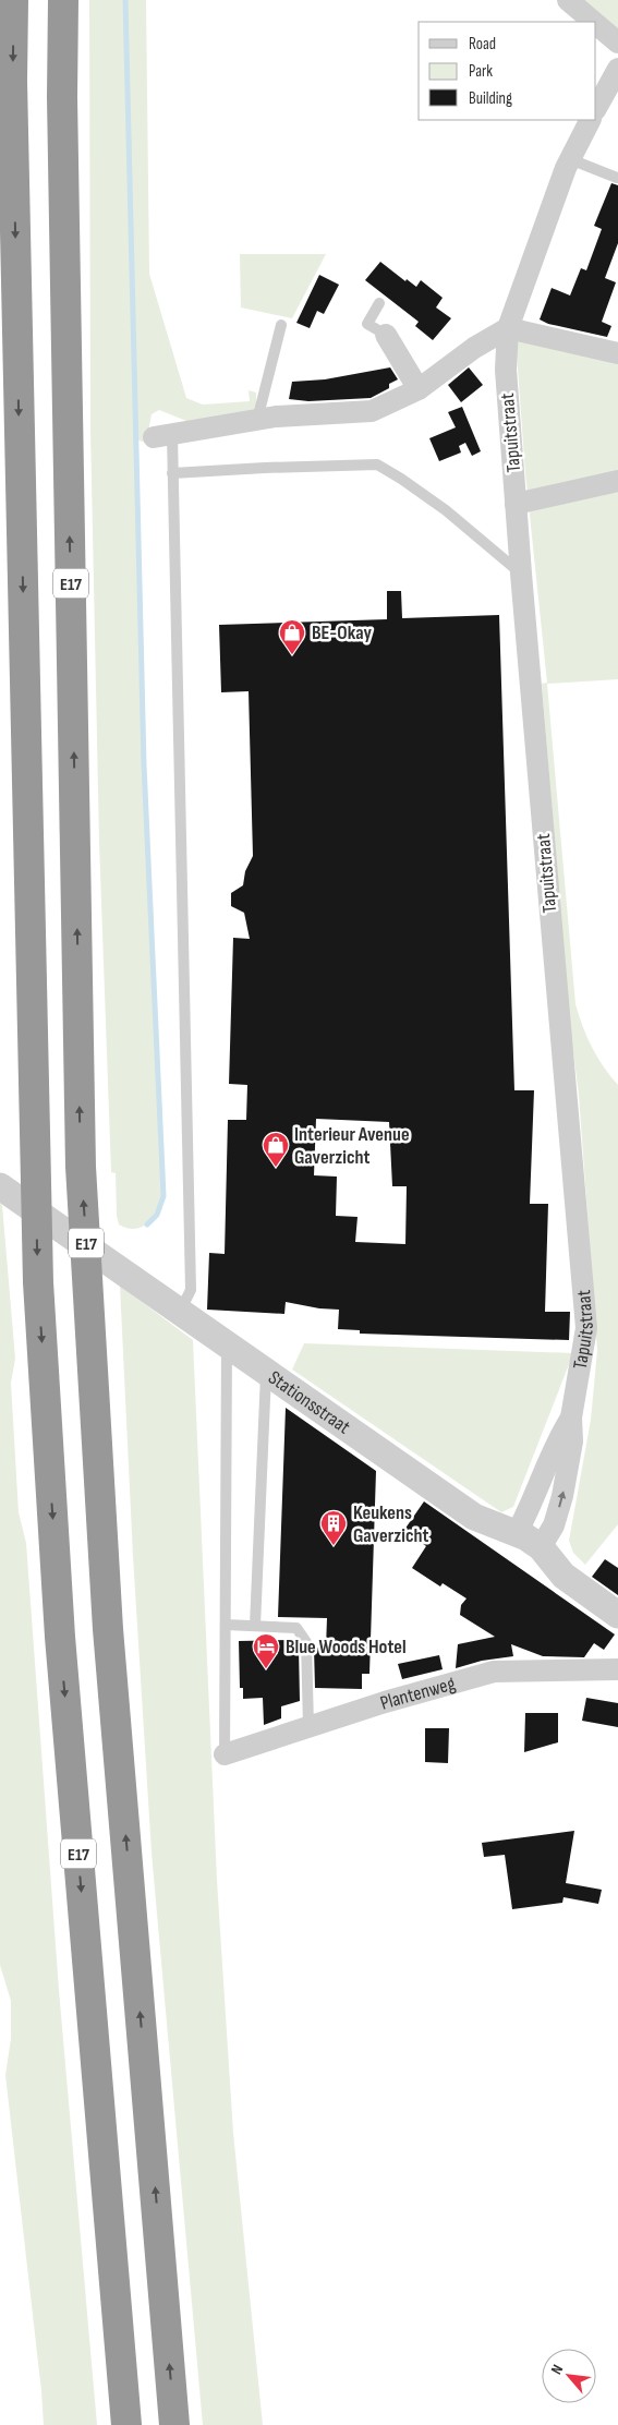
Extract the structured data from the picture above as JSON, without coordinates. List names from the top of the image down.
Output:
{
  "streets": {
    "highway": ["E17"],
    "street": ["Tapuitstraat", "Stationsstraat", "Plantenweg"]
  },
  "crossings": [
    ["Tapuitstraat", "Stationsstraat"]
  ],
  "places": {
    "shop": ["BE-Okay", "Interieur Avenue Gaverzicht"],
    "building": ["Keukens Gaverzicht"],
    "hotel": ["Blue Woods Hotel"]
  },
  "legend": ["Road", "Park", "Building"],
  "north": "top left"
}
